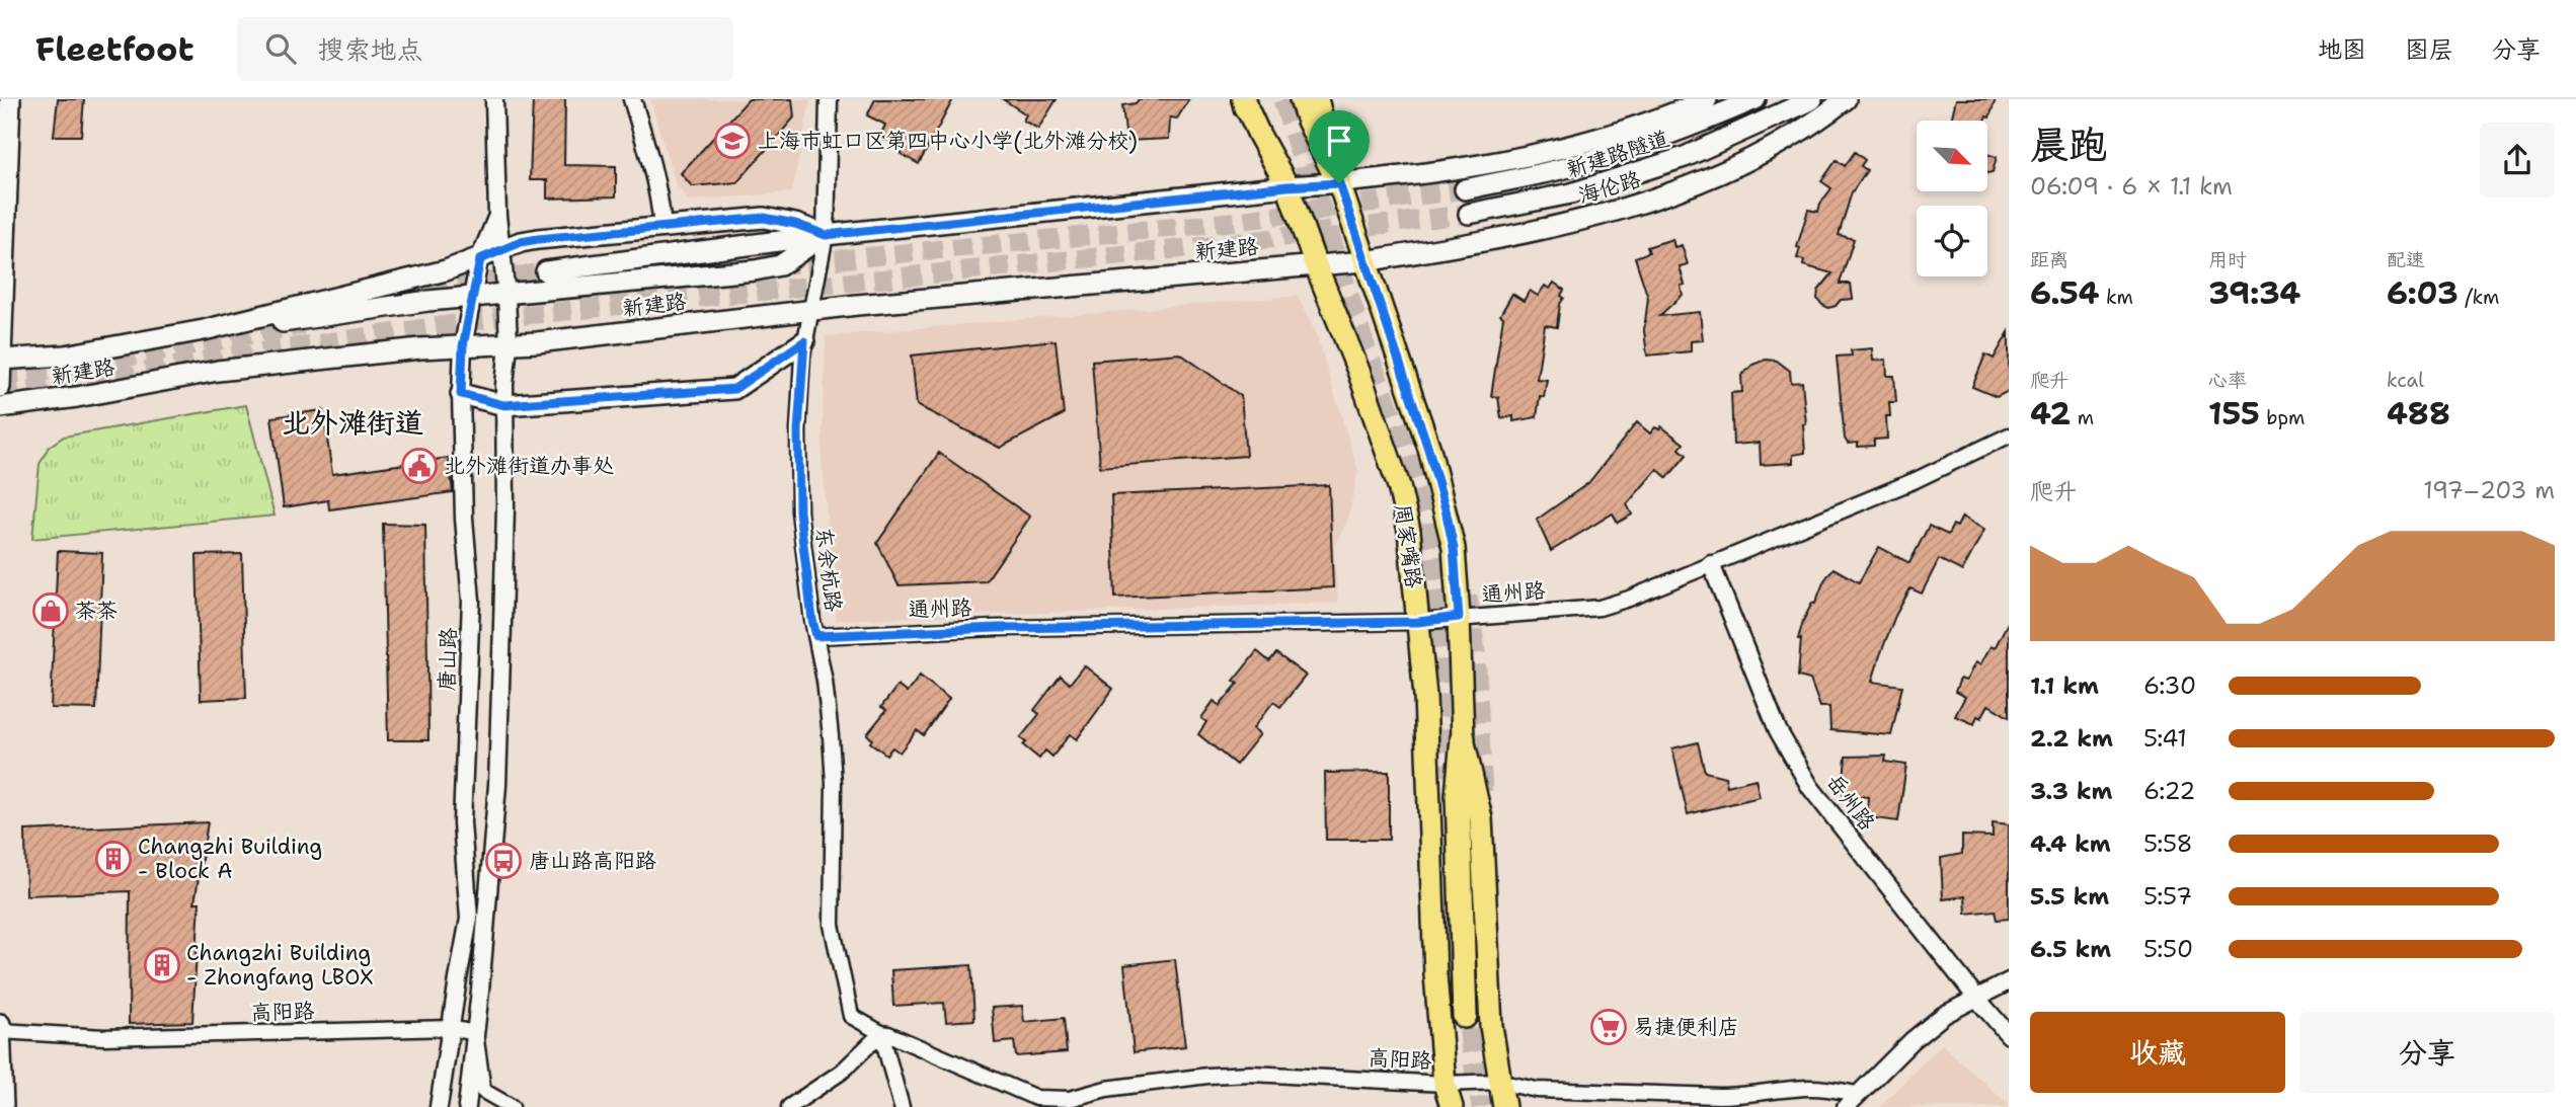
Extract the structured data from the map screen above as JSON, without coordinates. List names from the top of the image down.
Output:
{
  "streets": {
    "main road": [
      "新建路隧道",
      "海伦路",
      "新建路",
      "周家嘴路"
    ],
    "street": [
      "东余杭路",
      "通州路",
      "唐山路",
      "岳州路",
      "高阳路"
    ]
  },
  "crossings": [
    ["海伦路", "新建路"],
    ["海伦路", "周家嘴路"],
    ["新建路", "周家嘴路"],
    ["新建路", "东余杭路"],
    ["新建路", "唐山路"],
    ["周家嘴路", "通州路"],
    ["周家嘴路", "高阳路"],
    ["东余杭路", "通州路"],
    ["东余杭路", "高阳路"],
    ["通州路", "岳州路"],
    ["唐山路", "高阳路"]
  ],
  "districts": ["北外滩街道"],
  "places": {
    "school or university": ["上海市虹口区第四中心小学(北外滩分校)"],
    "public building": ["北外滩街道办事处"],
    "shop": ["茶茶"],
    "building": ["Changzhi Building - Block A", "Changzhi Building - Zhongfang LBOX"],
    "bus stop": ["唐山路高阳路"],
    "supermarket": ["易捷便利店"]
  },
  "north": "bottom right",
  "page": {
    "header": "Fleetfoot",
    "search": "搜索地点",
    "nav": ["地图", "图层", "分享"],
    "heading": ["晨跑", "06:09 · 6 × 1.1 km"],
    "stats": [
      ["距离", "6.54 km"],
      ["用时", "39:34"],
      ["配速", "6:03 /km"],
      ["爬升", "42 m"],
      ["心率", "155 bpm"],
      ["kcal", "488"]
    ],
    "chart": ["爬升", "197–203 m"],
    "list": [
      {
        "name": "1.1 km",
        "note": "6:30"
      },
      {
        "name": "2.2 km",
        "note": "5:41"
      },
      {
        "name": "3.3 km",
        "note": "6:22"
      },
      {
        "name": "4.4 km",
        "note": "5:58"
      },
      {
        "name": "5.5 km",
        "note": "5:57"
      },
      {
        "name": "6.5 km",
        "note": "5:50"
      }
    ],
    "buttons": ["收藏", "分享"]
  }
}
